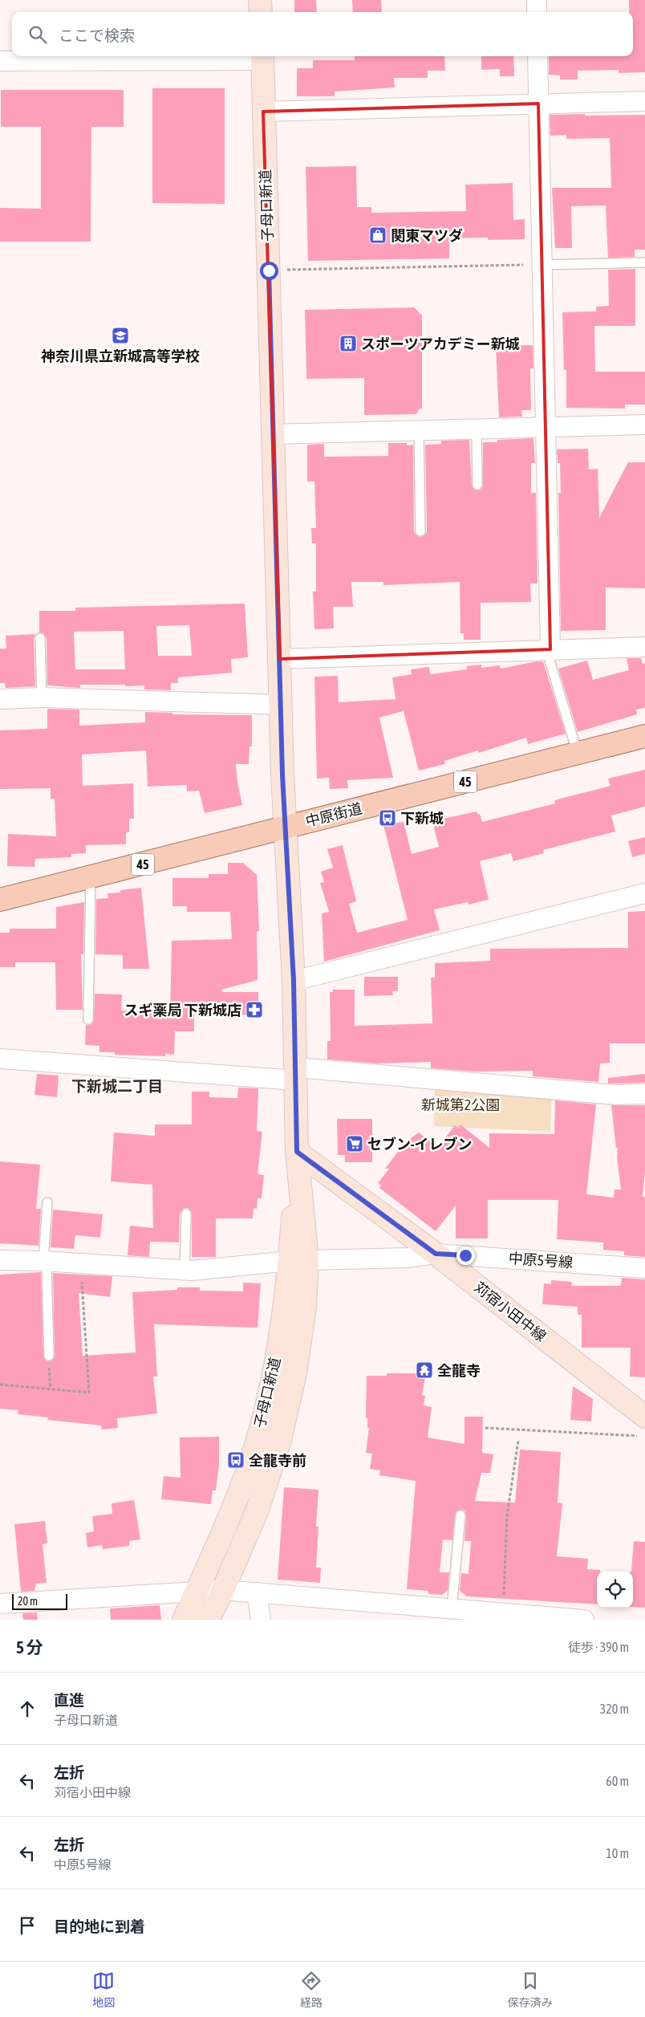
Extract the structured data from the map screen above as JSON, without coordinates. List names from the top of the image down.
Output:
{
  "streets": {
    "main road": ["45", "中原街道"],
    "street": ["子母口新道", "中原5号線", "苅宿小田中線"]
  },
  "crossings": [
    ["子母口新道", "中原街道"],
    ["子母口新道", "中原5号線"],
    ["子母口新道", "苅宿小田中線"],
    ["中原5号線", "苅宿小田中線"]
  ],
  "districts": ["下新城二丁目"],
  "parks": ["新城第2公園"],
  "places": {
    "shop": ["関東マツダ"],
    "school or university": ["神奈川県立新城高等学校"],
    "building": ["スポーツアカデミー新城"],
    "bus stop": ["下新城", "全龍寺前"],
    "pharmacy": ["スギ薬局 下新城店"],
    "supermarket": ["セブン-イレブン"],
    "temple": ["全龍寺"]
  },
  "scale_bar": "20 m",
  "page": {
    "search": "ここで検索",
    "scale": "20 m",
    "heading": ["5 分", "徒歩 · 390 m"],
    "list": [
      ["直進", "子母口新道", "320 m"],
      ["左折", "苅宿小田中線", "60 m"],
      ["左折", "中原5号線", "10 m"],
      "目的地に到着"
    ],
    "nav": ["地図", "経路", "保存済み"]
  }
}
